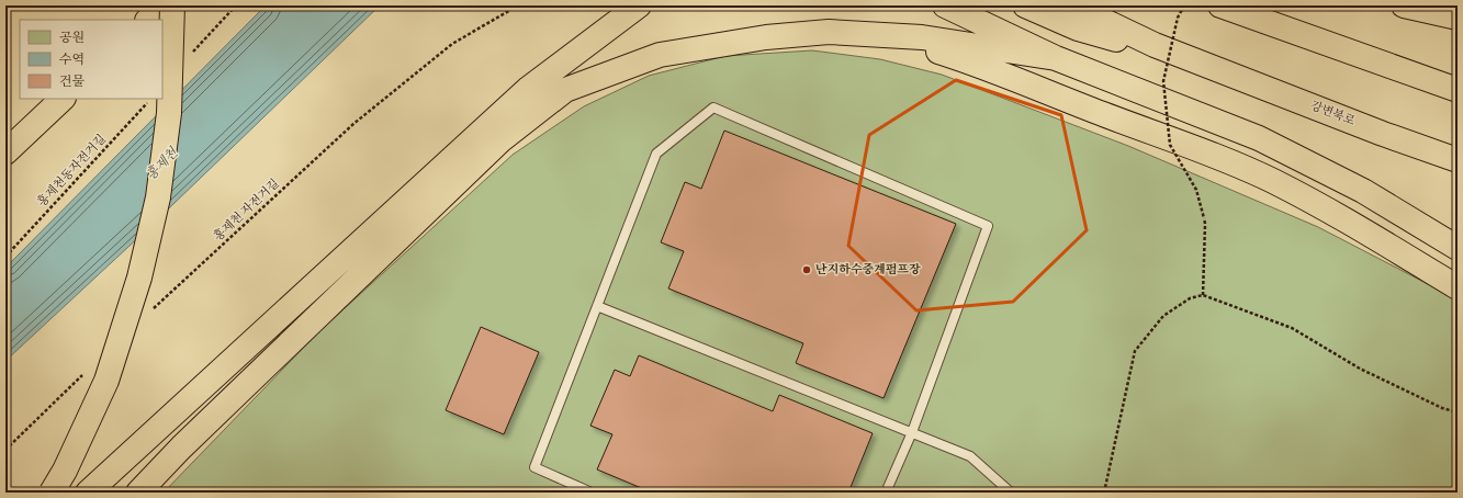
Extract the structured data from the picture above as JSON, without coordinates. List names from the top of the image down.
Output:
{
  "streets": {
    "highway": ["강변북로"],
    "path": ["홍제천동자전거길", "홍제천 자전거길"]
  },
  "water": ["홍제천"],
  "places": ["난지하수중계펌프장"],
  "legend": ["공원", "수역", "건물"]
}
